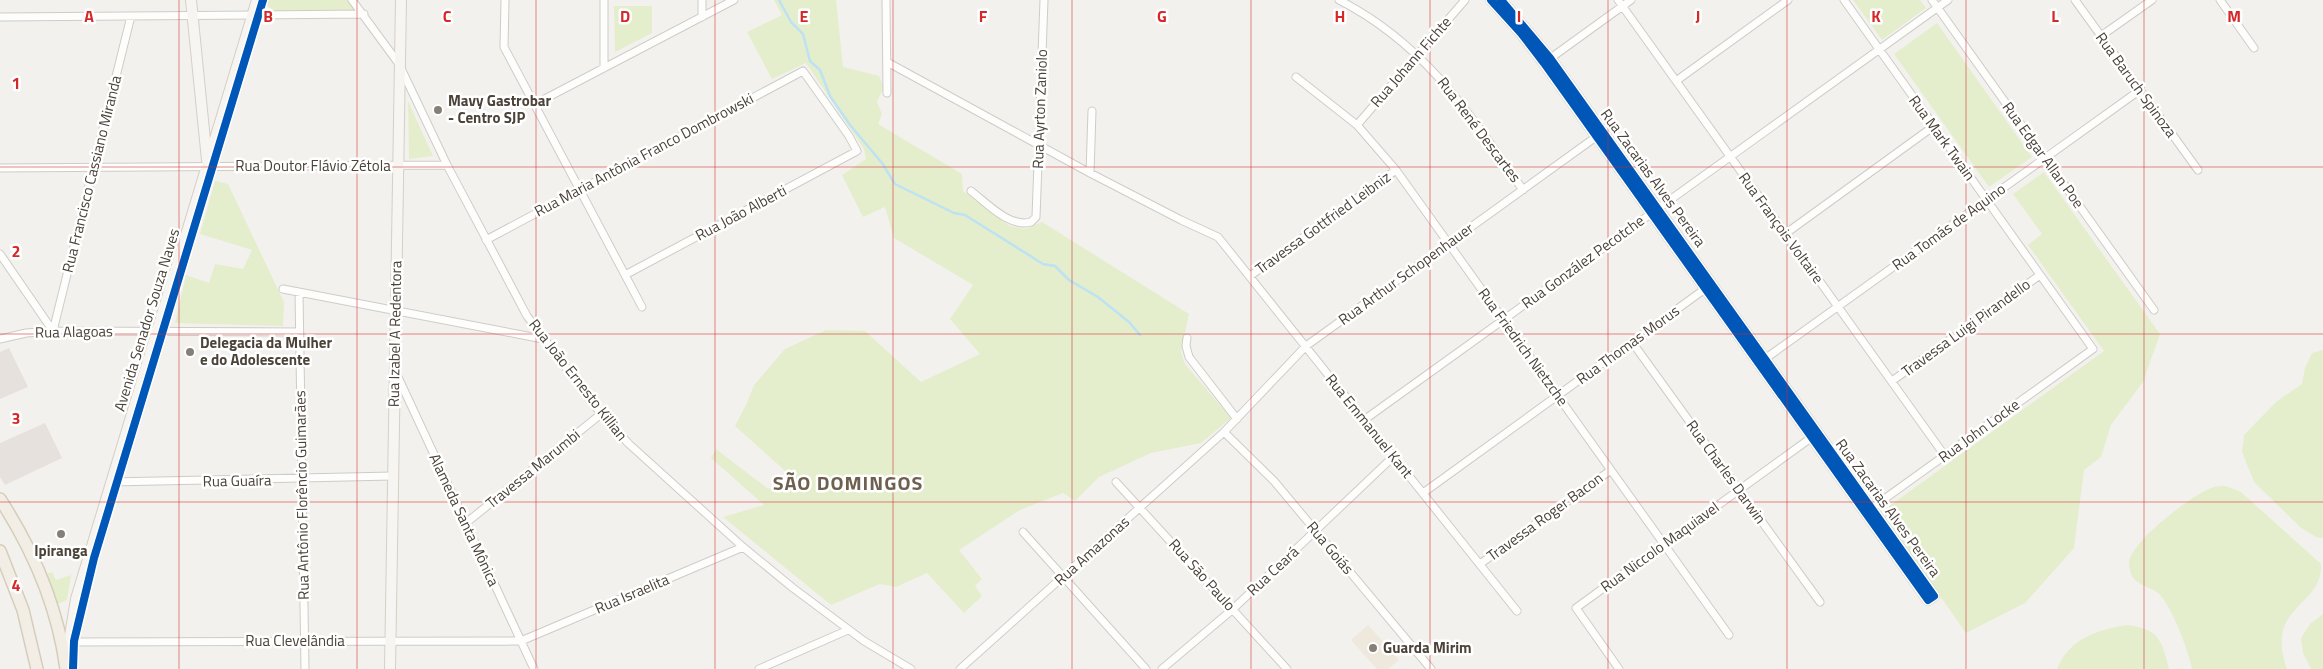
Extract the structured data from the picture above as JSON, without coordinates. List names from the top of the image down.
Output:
{
  "streets": {
    "main road": ["Rua Zacarias Alves Pereira", "Avenida Senador Souza Naves", "Rua Izabel A Redentora"],
    "street": [
      "Rua Johann Fichte",
      "Rua Baruch Spinoza",
      "Rua Ayrton Zaniolo",
      "Rua René Descartes",
      "Rua Mark Twain",
      "Rua Maria Antônia Franco Dombrowski",
      "Rua Edgar Allan Poe",
      "Rua Doutor Flávio Zétola",
      "Rua Francisco Cassiano Miranda",
      "Rua João Alberti",
      "Travessa Gottfried Leibniz",
      "Rua Tomás de Aquino",
      "Rua François Voltaire",
      "Rua González Pecotche",
      "Rua Arthur Schopenhauer",
      "Travessa Luigi Pirandello",
      "Rua Alagoas",
      "Rua Thomas Morus",
      "Rua Friedrich Nietzche",
      "Rua João Ernesto Killian",
      "Rua Emmanuel Kant",
      "Rua John Locke",
      "Travessa Marumbi",
      "Rua Charles Darwin",
      "Rua Guaíra",
      "Rua Antônio Florêncio Guimarães",
      "Travessa Roger Bacon",
      "Alameda Santa Mônica",
      "Rua Niccolo Maquiavel",
      "Rua Goiás",
      "Rua Amazonas",
      "Rua Ceará",
      "Rua São Paulo",
      "Rua Israelita",
      "Rua Clevelândia"
    ]
  },
  "crossings": [
    ["Rua Johann Fichte", "Rua René Descartes"],
    ["Rua Johann Fichte", "Rua Friedrich Nietzche"],
    ["Rua Baruch Spinoza", "Rua Tomás de Aquino"],
    ["Rua René Descartes", "Rua Arthur Schopenhauer"],
    ["Rua Mark Twain", "Rua Tomás de Aquino"],
    ["Rua Mark Twain", "Rua González Pecotche"],
    ["Rua Mark Twain", "Travessa Luigi Pirandello"],
    ["Rua Mark Twain", "Rua John Locke"],
    ["Rua Maria Antônia Franco Dombrowski", "Rua João Alberti"],
    ["Rua Maria Antônia Franco Dombrowski", "Rua João Ernesto Killian"],
    ["Rua Edgar Allan Poe", "Rua Tomás de Aquino"],
    ["Rua Edgar Allan Poe", "Rua González Pecotche"],
    ["Rua Doutor Flávio Zétola", "Rua Francisco Cassiano Miranda"],
    ["Rua Doutor Flávio Zétola", "Avenida Senador Souza Naves"],
    ["Rua Doutor Flávio Zétola", "Rua Izabel A Redentora"],
    ["Rua Doutor Flávio Zétola", "Rua João Ernesto Killian"],
    ["Rua Francisco Cassiano Miranda", "Rua Alagoas"],
    ["Rua Zacarias Alves Pereira", "Rua Tomás de Aquino"],
    ["Rua Zacarias Alves Pereira", "Rua González Pecotche"],
    ["Rua Zacarias Alves Pereira", "Rua Arthur Schopenhauer"],
    ["Rua Zacarias Alves Pereira", "Rua Thomas Morus"],
    ["Rua Zacarias Alves Pereira", "Rua John Locke"],
    ["Rua Zacarias Alves Pereira", "Rua Niccolo Maquiavel"],
    ["Travessa Gottfried Leibniz", "Rua Friedrich Nietzche"],
    ["Travessa Gottfried Leibniz", "Rua Emmanuel Kant"],
    ["Rua Tomás de Aquino", "Rua François Voltaire"],
    ["Rua François Voltaire", "Rua González Pecotche"],
    ["Rua François Voltaire", "Travessa Luigi Pirandello"],
    ["Rua François Voltaire", "Rua John Locke"],
    ["Rua González Pecotche", "Rua Friedrich Nietzche"],
    ["Rua González Pecotche", "Rua Emmanuel Kant"],
    ["Rua Arthur Schopenhauer", "Rua Friedrich Nietzche"],
    ["Rua Arthur Schopenhauer", "Rua Emmanuel Kant"],
    ["Rua Arthur Schopenhauer", "Rua Goiás"],
    ["Rua Arthur Schopenhauer", "Rua Amazonas"],
    ["Avenida Senador Souza Naves", "Rua Alagoas"],
    ["Avenida Senador Souza Naves", "Rua Guaíra"],
    ["Avenida Senador Souza Naves", "Rua Clevelândia"],
    ["Rua Alagoas", "Rua Antônio Florêncio Guimarães"],
    ["Rua Izabel A Redentora", "Rua João Ernesto Killian"],
    ["Rua Izabel A Redentora", "Rua Guaíra"],
    ["Rua Izabel A Redentora", "Alameda Santa Mônica"],
    ["Rua Izabel A Redentora", "Rua Clevelândia"],
    ["Rua Thomas Morus", "Rua Friedrich Nietzche"],
    ["Rua Thomas Morus", "Rua Emmanuel Kant"],
    ["Rua Thomas Morus", "Rua Charles Darwin"],
    ["Rua Friedrich Nietzche", "Travessa Roger Bacon"],
    ["Rua Friedrich Nietzche", "Rua Niccolo Maquiavel"],
    ["Rua João Ernesto Killian", "Travessa Marumbi"],
    ["Rua João Ernesto Killian", "Rua Israelita"],
    ["Rua Emmanuel Kant", "Travessa Roger Bacon"],
    ["Rua Emmanuel Kant", "Rua Ceará"],
    ["Travessa Marumbi", "Alameda Santa Mônica"],
    ["Rua Charles Darwin", "Rua Niccolo Maquiavel"],
    ["Rua Guaíra", "Rua Antônio Florêncio Guimarães"],
    ["Rua Antônio Florêncio Guimarães", "Rua Clevelândia"],
    ["Alameda Santa Mônica", "Rua Israelita"],
    ["Alameda Santa Mônica", "Rua Clevelândia"],
    ["Rua Goiás", "Rua Amazonas"],
    ["Rua Goiás", "Rua Ceará"],
    ["Rua Amazonas", "Rua São Paulo"],
    ["Rua Ceará", "Rua São Paulo"],
    ["Rua Israelita", "Rua Clevelândia"]
  ],
  "districts": ["SÃO DOMINGOS"],
  "places": [
    "Mavy Gastrobar - Centro SJP",
    "Delegacia da Mulher e do Adolescente",
    "Ipiranga",
    "Guarda Mirim"
  ],
  "grid": {
    "columns": [
      "A",
      "B",
      "C",
      "D",
      "E",
      "F",
      "G",
      "H",
      "I",
      "J",
      "K",
      "L",
      "M"
    ],
    "rows": [
      "1",
      "2",
      "3",
      "4"
    ]
  }
}
